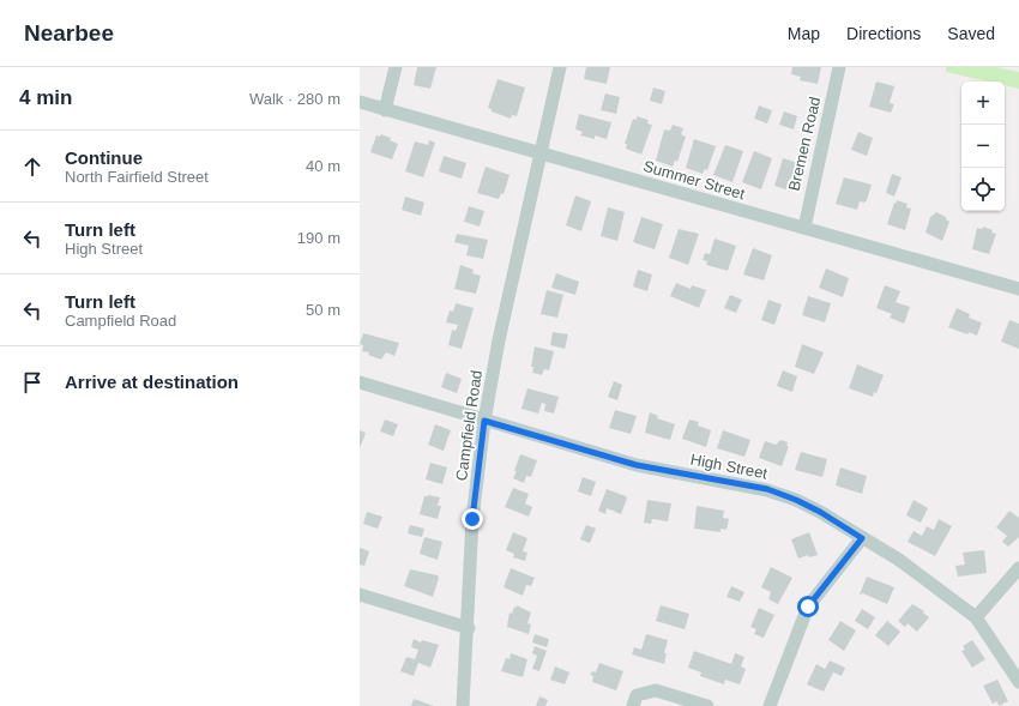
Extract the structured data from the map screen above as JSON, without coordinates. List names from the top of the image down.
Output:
{
  "streets": {
    "street": [
      "Bremen Road",
      "Summer Street",
      "Campfield Road",
      "High Street"
    ]
  },
  "crossings": [
    ["Bremen Road", "Summer Street"],
    ["Summer Street", "Campfield Road"],
    ["Campfield Road", "High Street"]
  ],
  "page": {
    "header": "Nearbee",
    "nav": ["Map", "Directions", "Saved"],
    "heading": ["4 min", "Walk · 280 m"],
    "map_buttons": ["+", "−"],
    "list": [
      ["Continue", "North Fairfield Street", "40 m"],
      ["Turn left", "High Street", "190 m"],
      ["Turn left", "Campfield Road", "50 m"],
      "Arrive at destination"
    ]
  }
}
